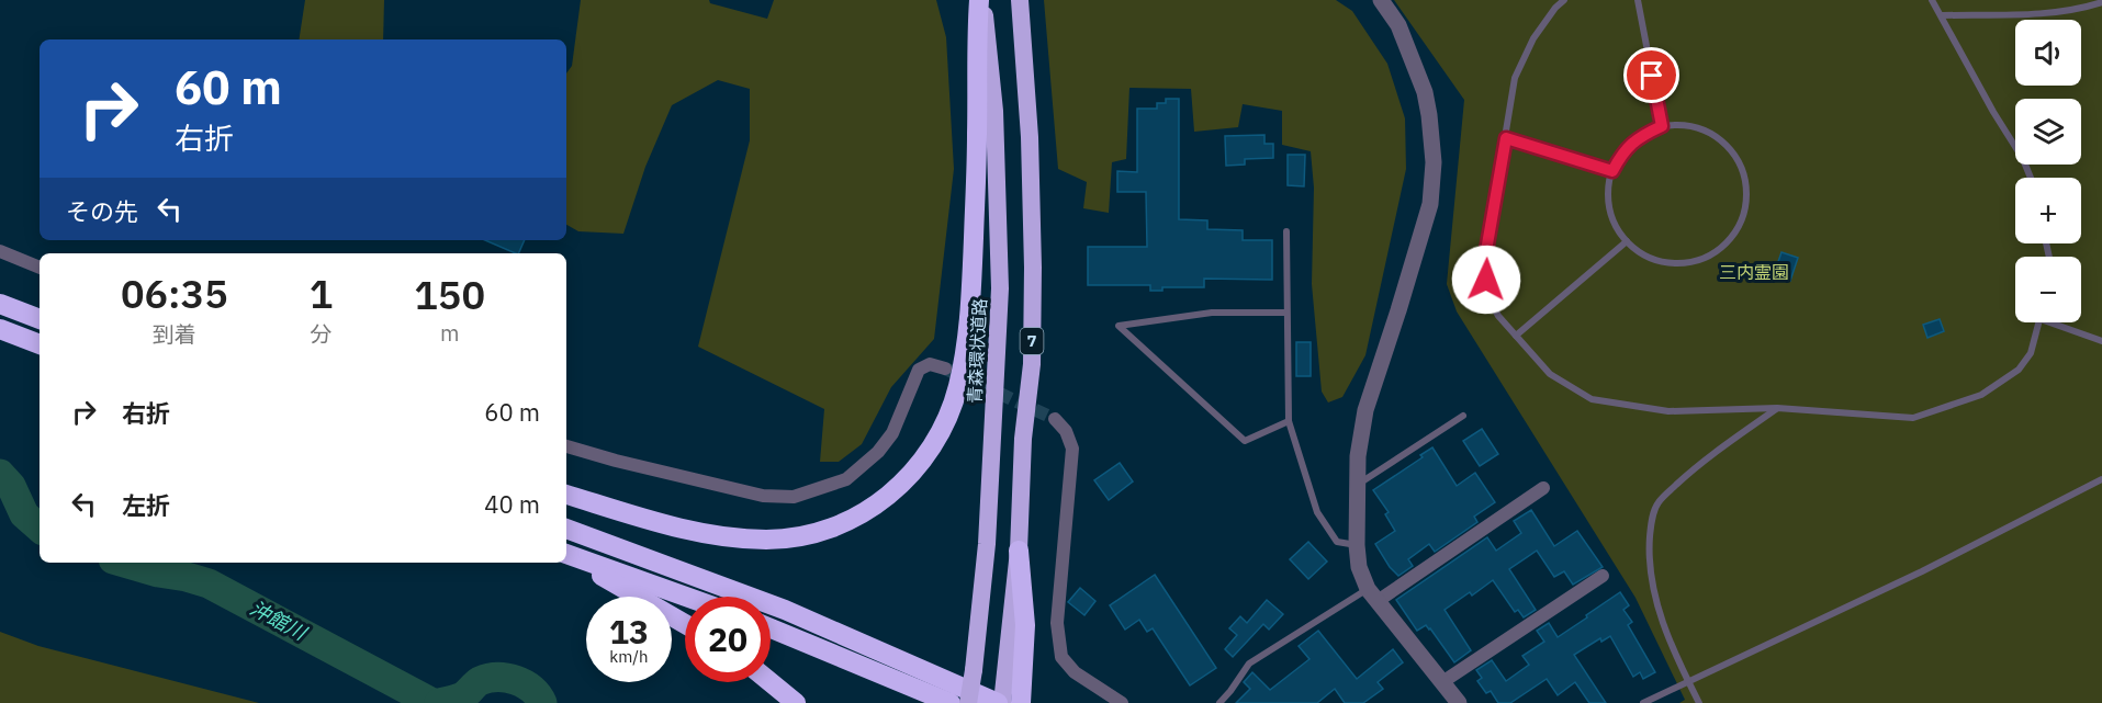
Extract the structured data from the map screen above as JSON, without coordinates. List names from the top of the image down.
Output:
{
  "streets": {
    "highway": ["7", "青森環状道路"]
  },
  "water": ["沖館川"],
  "parks": ["三内霊園"],
  "page": {
    "map_buttons": ["+", "−"],
    "turn": ["60 m", "右折"],
    "then": "その先",
    "eta": [
      "06:35",
      "到着",
      "1",
      "分",
      "150",
      "m"
    ],
    "list": [
      {
        "name": "右折",
        "value": "60 m"
      },
      {
        "name": "左折",
        "value": "40 m"
      }
    ],
    "speed": "13 km/h",
    "limit": "20"
  }
}
